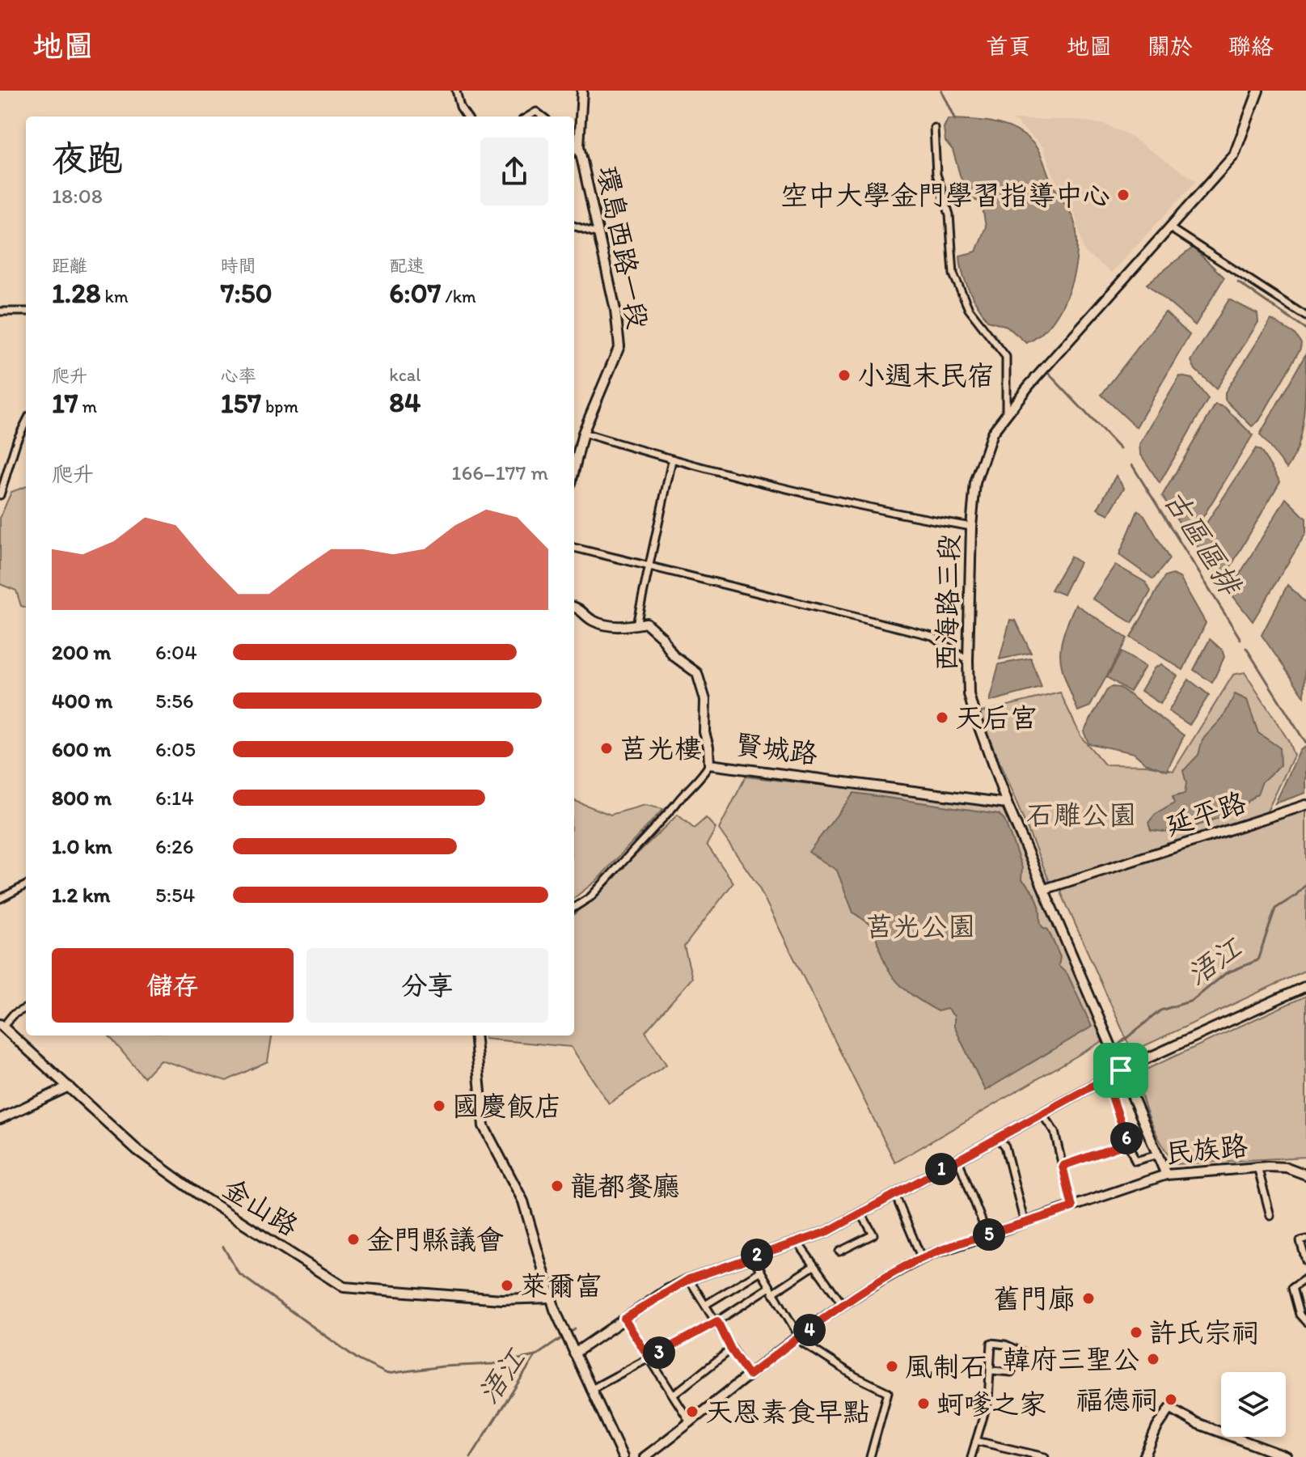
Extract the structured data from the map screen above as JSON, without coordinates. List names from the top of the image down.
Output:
{
  "streets": {
    "main road": [
      "環島西路一段",
      "西海路三段",
      "賢城路",
      "延平路",
      "民族路",
      "金山路"
    ]
  },
  "crossings": [
    ["西海路三段", "賢城路"],
    ["西海路三段", "延平路"],
    ["西海路三段", "民族路"]
  ],
  "water": ["古區區排", "浯江"],
  "parks": ["石雕公園", "莒光公園"],
  "places": [
    "空中大學金門學習指導中心",
    "小週末民宿",
    "天后宮",
    "莒光樓",
    "國慶飯店",
    "龍都餐廳",
    "金門縣議會",
    "萊爾富",
    "舊門廊",
    "許氏宗祠",
    "韓府三聖公",
    "風制石",
    "福德祠",
    "蚵嗲之家",
    "天恩素食早點"
  ],
  "page": {
    "header": "地圖",
    "nav": [
      "首頁",
      "地圖",
      "關於",
      "聯絡"
    ],
    "heading": ["夜跑", "18:08"],
    "stats": [
      ["距離", "1.28 km"],
      ["時間", "7:50"],
      ["配速", "6:07 /km"],
      ["爬升", "17 m"],
      ["心率", "157 bpm"],
      ["kcal", "84"]
    ],
    "chart": ["爬升", "166–177 m"],
    "list": [
      {
        "name": "200 m",
        "note": "6:04"
      },
      {
        "name": "400 m",
        "note": "5:56"
      },
      {
        "name": "600 m",
        "note": "6:05"
      },
      {
        "name": "800 m",
        "note": "6:14"
      },
      {
        "name": "1.0 km",
        "note": "6:26"
      },
      {
        "name": "1.2 km",
        "note": "5:54"
      }
    ],
    "buttons": ["儲存", "分享"],
    "pins": [
      "6",
      "1",
      "5",
      "2",
      "4",
      "3"
    ]
  }
}
